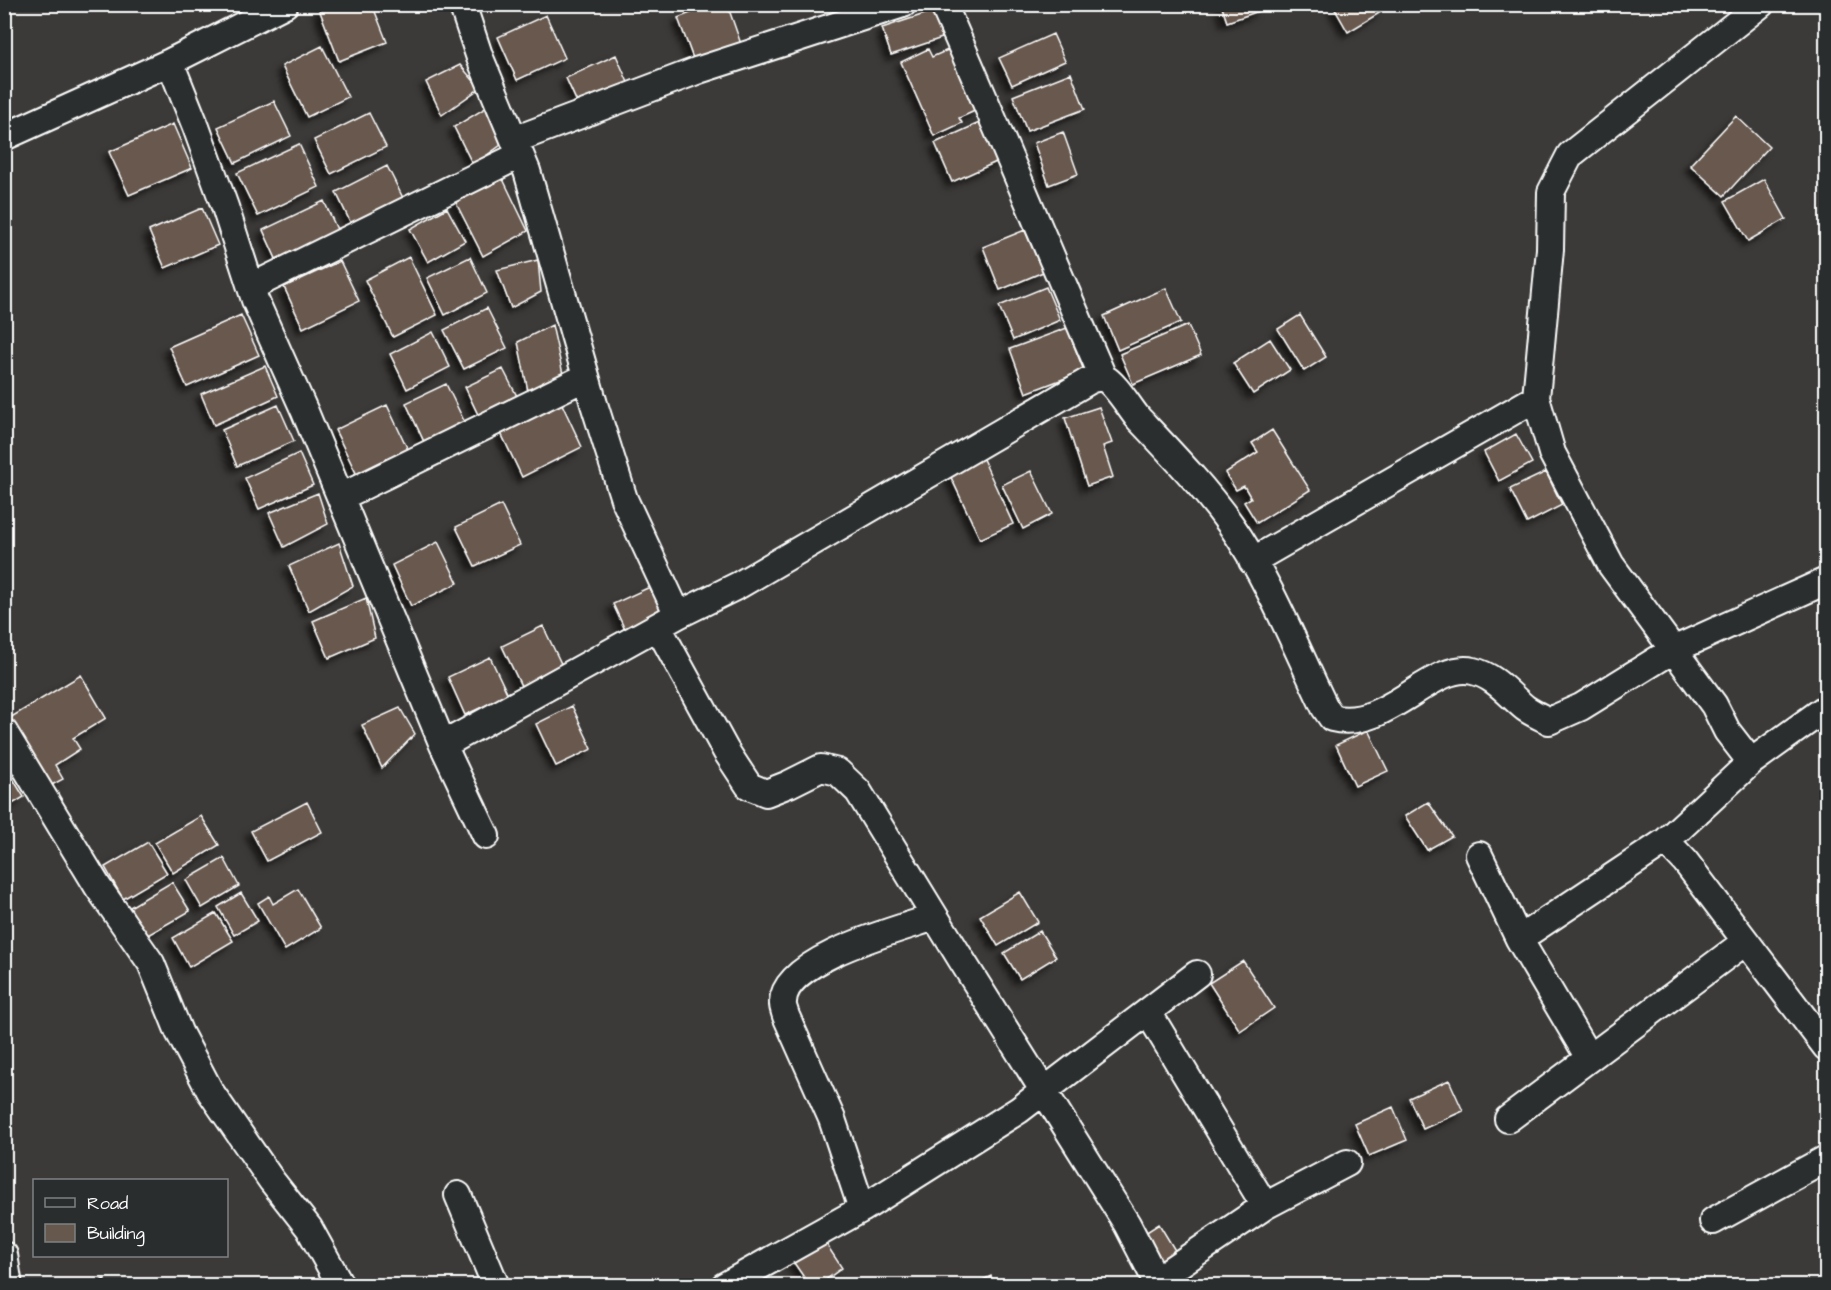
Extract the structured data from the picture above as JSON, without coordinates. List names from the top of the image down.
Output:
{
  "legend": ["Road", "Building"]
}
